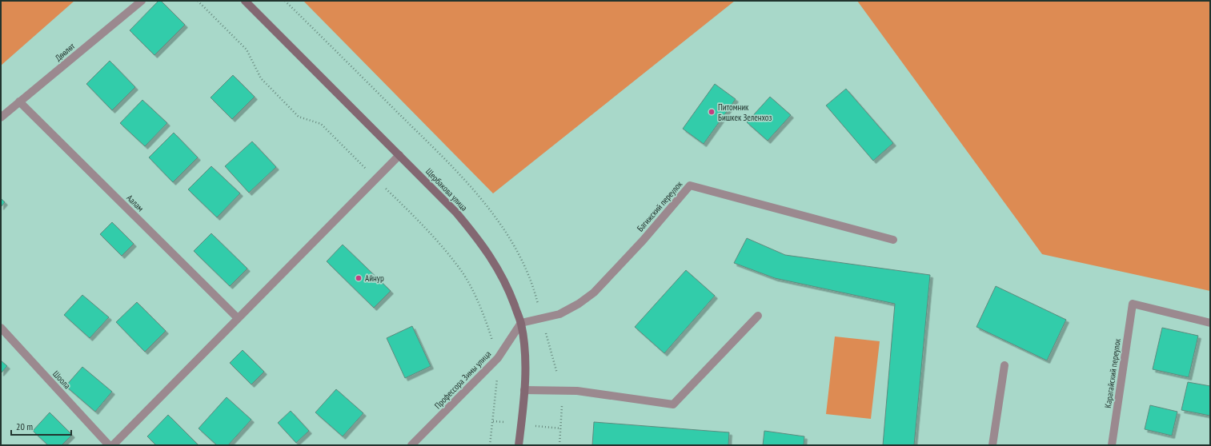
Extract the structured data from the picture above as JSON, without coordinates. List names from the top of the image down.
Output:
{
  "streets": {
    "street": [
      "Дөөлөт",
      "Щербакова улица",
      "Аалам",
      "Багижский переулок",
      "Карагайский переулок",
      "Шоола",
      "Профессора Зимы улица"
    ]
  },
  "crossings": [
    ["Дөөлөт", "Аалам"],
    ["Щербакова улица", "Багижский переулок"],
    ["Щербакова улица", "Профессора Зимы улица"],
    ["Багижский переулок", "Профессора Зимы улица"]
  ],
  "places": ["Питомник Бишкек Зеленхоз", "Айнур"],
  "scale_bar": "20 m"
}
